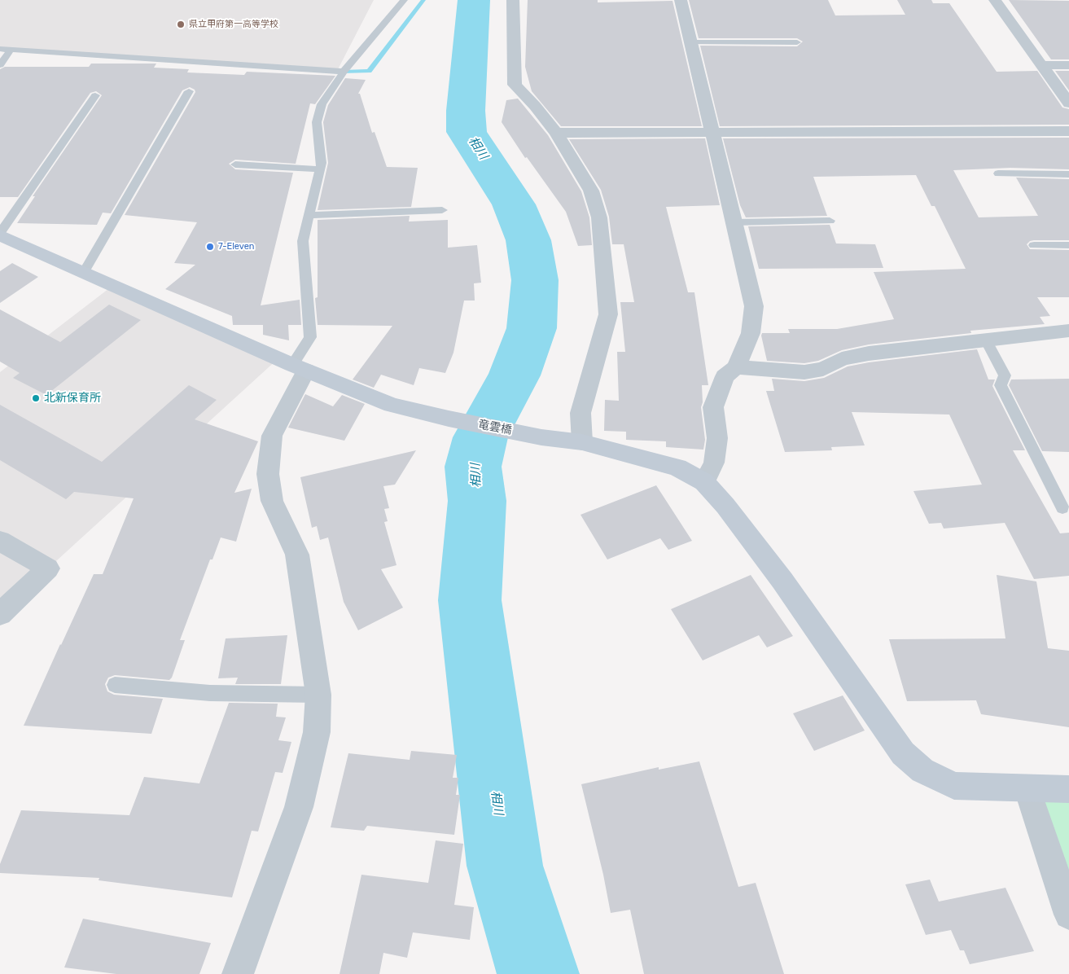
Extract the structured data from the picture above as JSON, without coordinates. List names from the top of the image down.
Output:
{
  "streets": {
    "street": ["竜雲橋"]
  },
  "water": ["相川"],
  "places": ["県立甲府第一高等学校", "7-Eleven", "北新保育所"]
}
